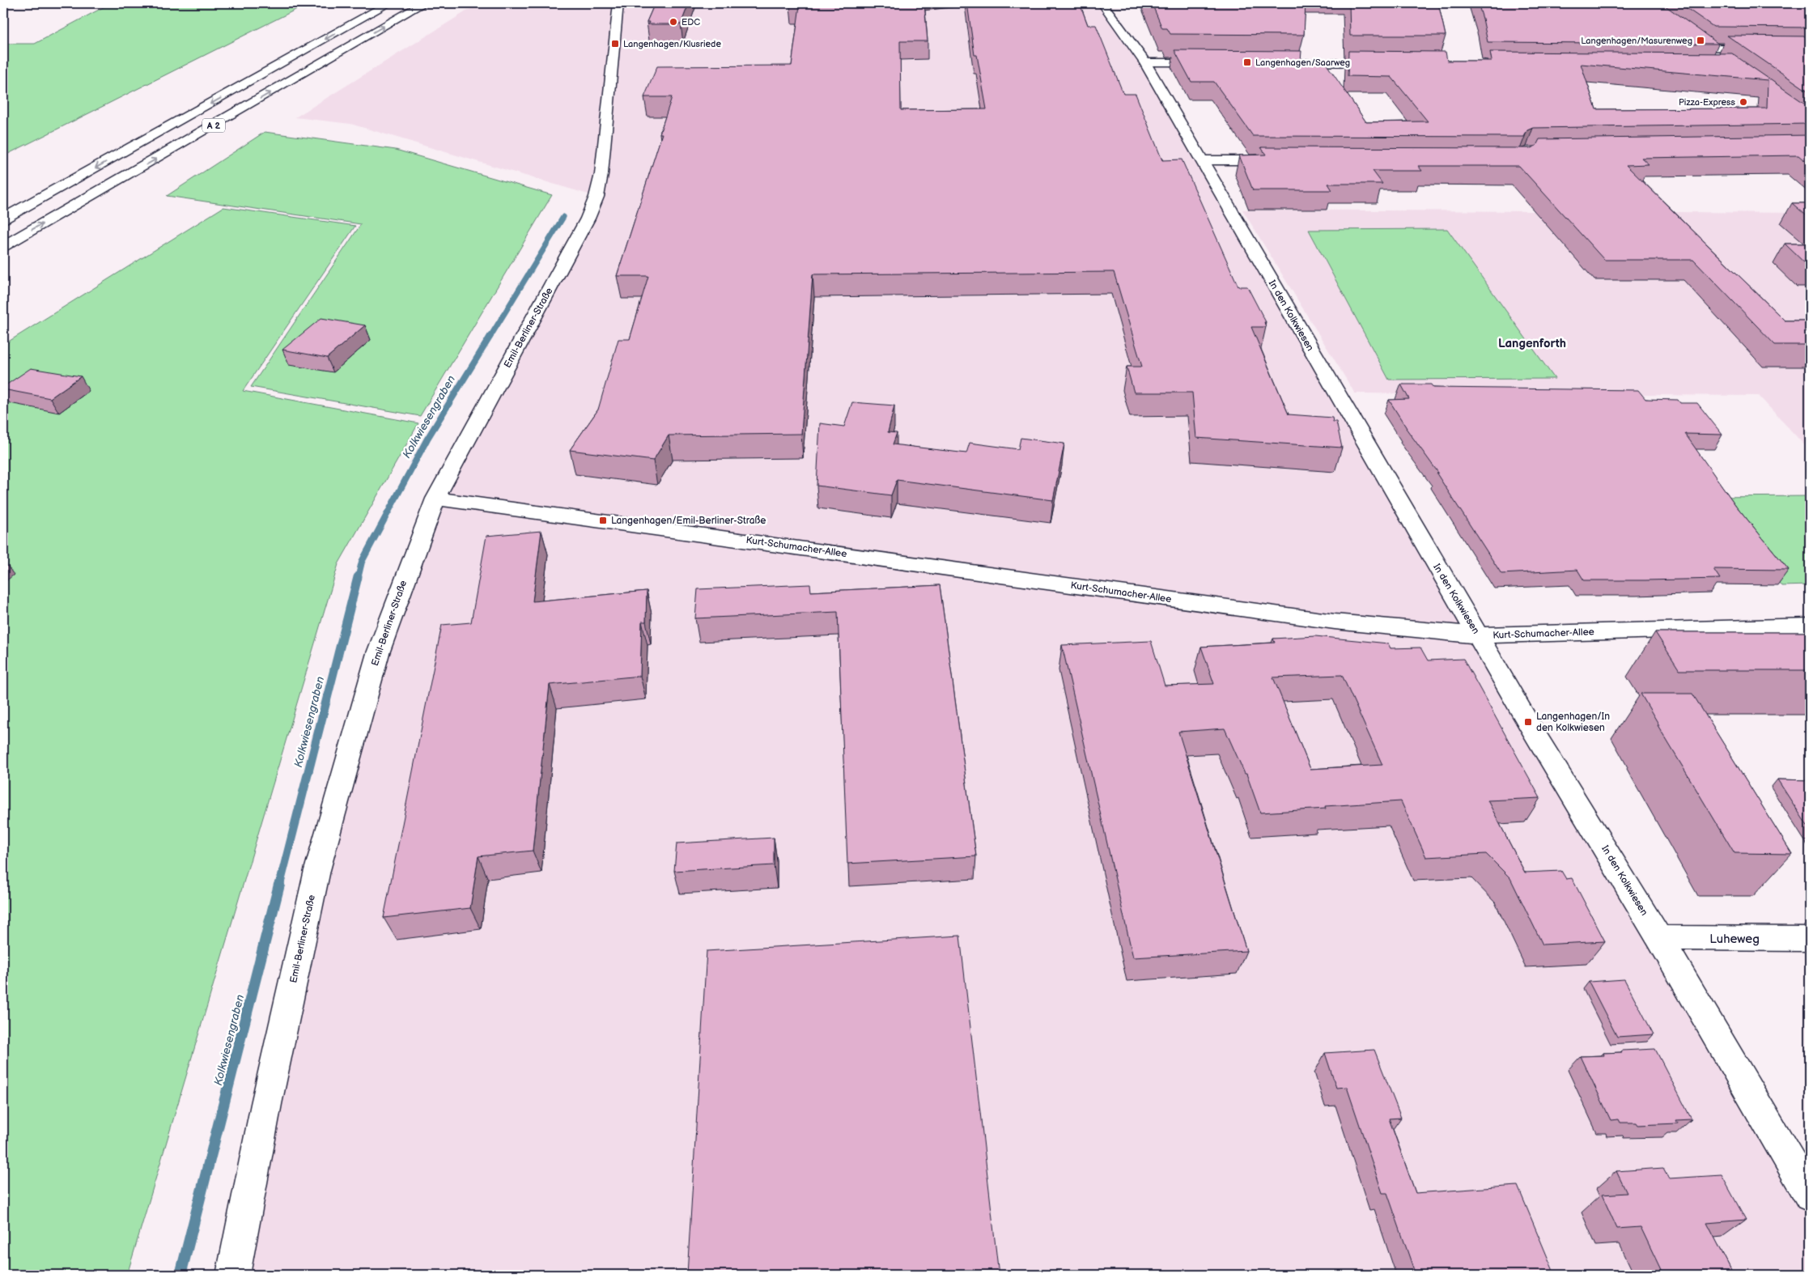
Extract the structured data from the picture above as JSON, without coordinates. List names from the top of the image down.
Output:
{
  "streets": {
    "main road": [
      "A 2",
      "In den Kolkwiesen",
      "Emil-Berliner-Straße",
      "Kurt-Schumacher-Allee",
      "Luheweg"
    ]
  },
  "crossings": [
    ["In den Kolkwiesen", "Kurt-Schumacher-Allee"],
    ["In den Kolkwiesen", "Luheweg"],
    ["Emil-Berliner-Straße", "Kurt-Schumacher-Allee"]
  ],
  "districts": ["Langenforth"],
  "water": ["Kolkwiesengraben"],
  "places": {
    "other": ["EDC", "Pizza-Express"],
    "transit": [
      "Langenhagen/Masurenweg",
      "Langenhagen/Klusriede",
      "Langenhagen/Saarweg",
      "Langenhagen/Emil-Berliner-Straße",
      "Langenhagen/In den Kolkwiesen"
    ]
  }
}
